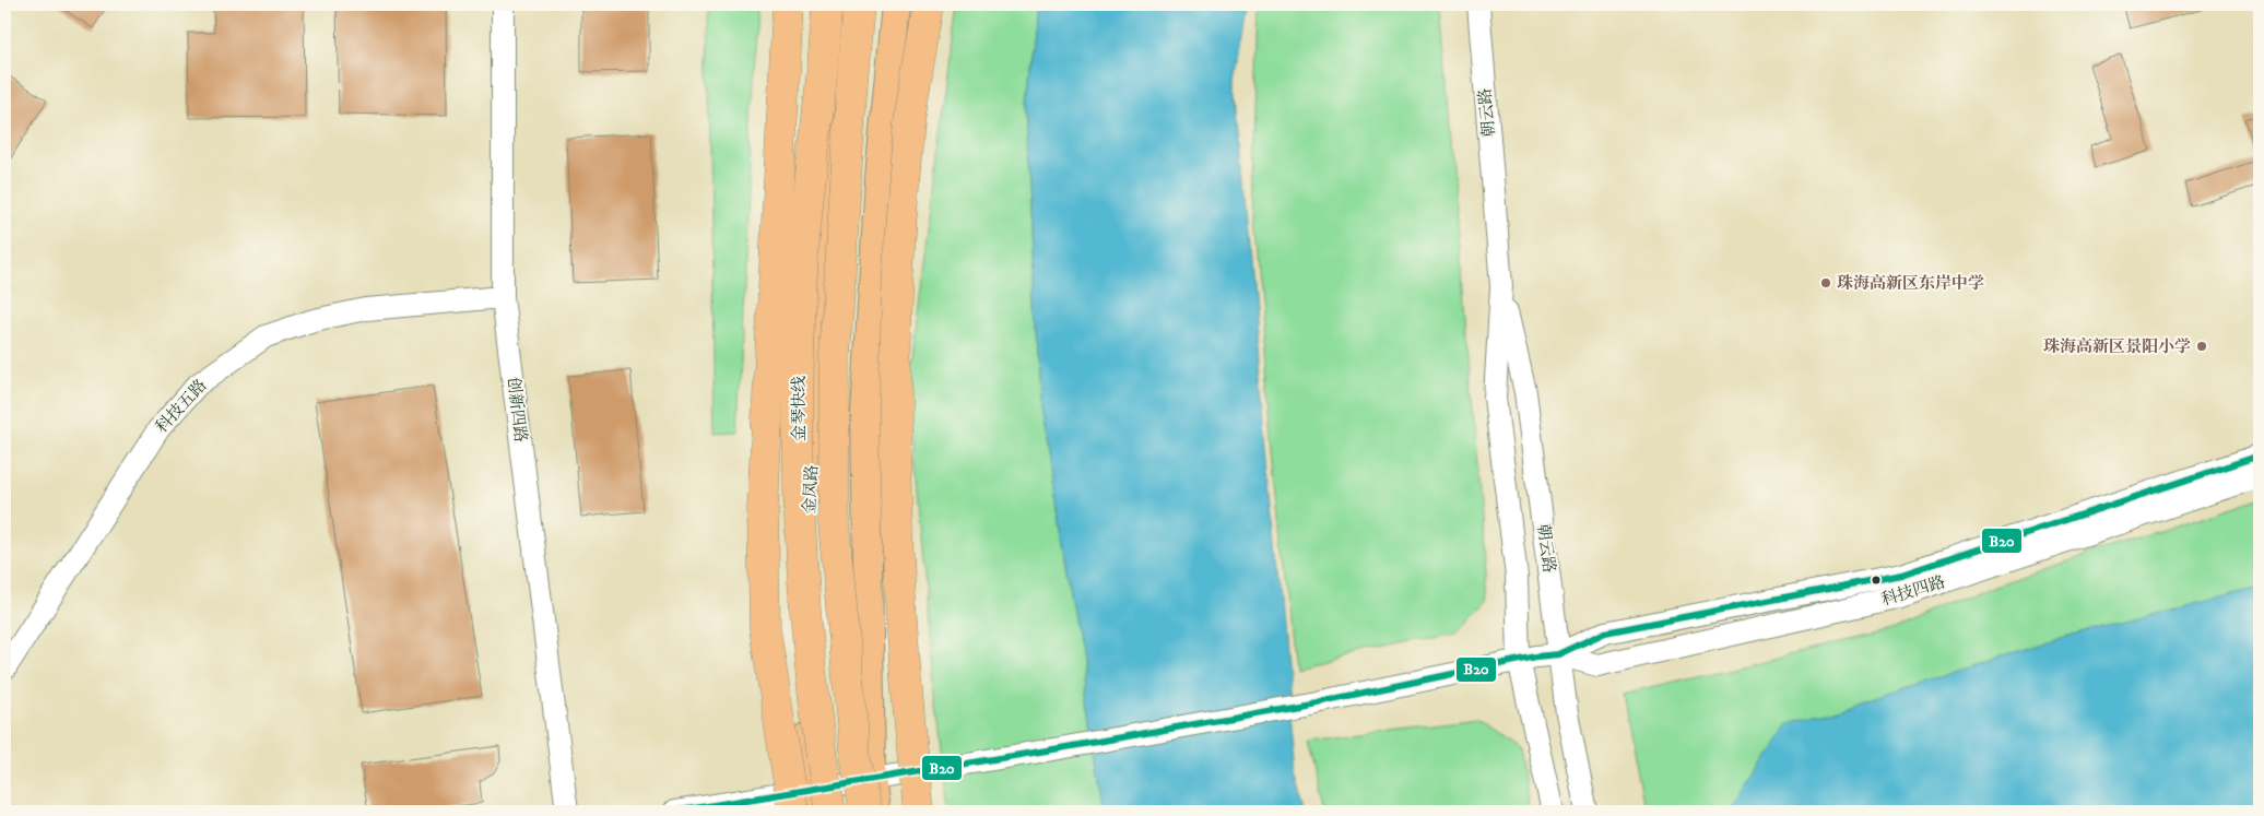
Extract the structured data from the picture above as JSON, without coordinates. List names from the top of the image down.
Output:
{
  "streets": {
    "highway": ["金琴快线"],
    "main road": ["金凤路"],
    "street": [
      "朝云路",
      "科技五路",
      "创新四路",
      "科技四路"
    ]
  },
  "crossings": [
    ["朝云路", "科技四路"],
    ["科技五路", "创新四路"],
    ["金凤路", "科技四路"]
  ],
  "places": ["珠海高新区东岸中学", "珠海高新区景阳小学"],
  "lines": ["transit line B20"]
}
